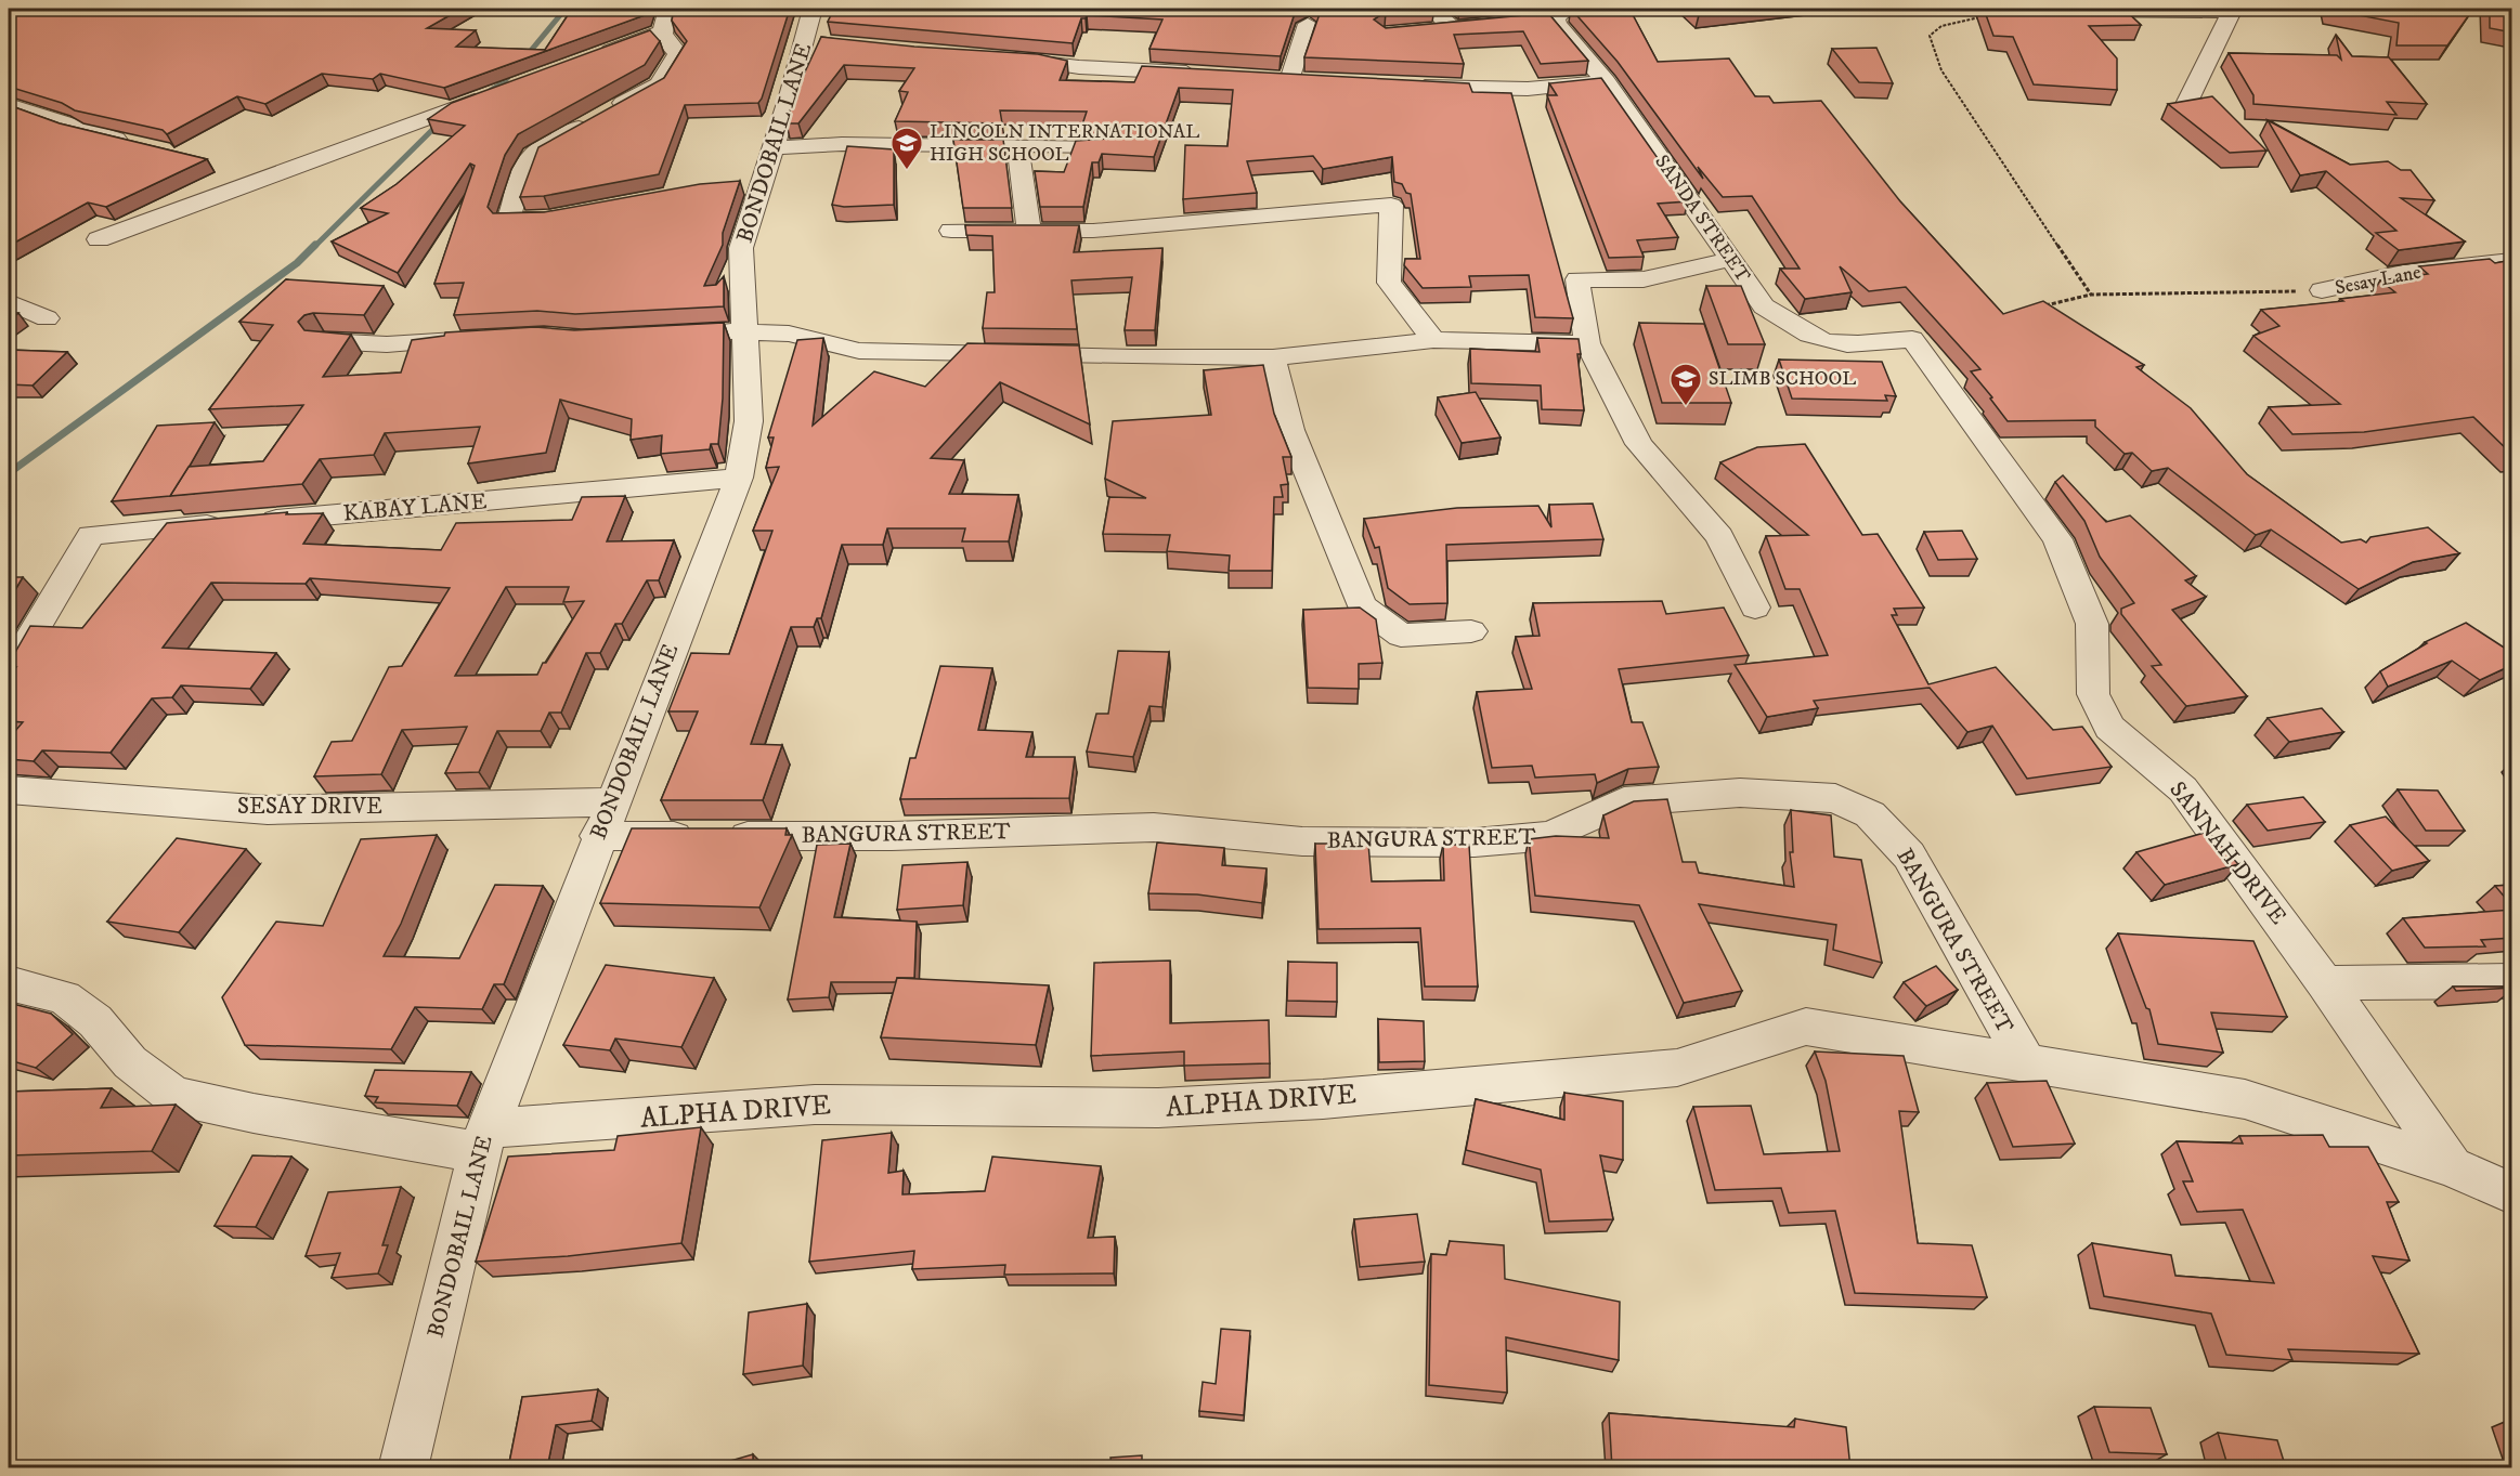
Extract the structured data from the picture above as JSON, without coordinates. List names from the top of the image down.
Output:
{
  "streets": {
    "street": [
      "BONDOBAIL LANE",
      "SANDA STREET",
      "Sesay Lane",
      "KABAY LANE",
      "SESAY DRIVE",
      "BANGURA STREET",
      "SANNAH DRIVE",
      "ALPHA DRIVE"
    ]
  },
  "crossings": [
    ["BONDOBAIL LANE", "KABAY LANE"],
    ["BONDOBAIL LANE", "SESAY DRIVE"],
    ["BONDOBAIL LANE", "BANGURA STREET"],
    ["BONDOBAIL LANE", "ALPHA DRIVE"],
    ["SANDA STREET", "SANNAH DRIVE"],
    ["SESAY DRIVE", "BANGURA STREET"],
    ["BANGURA STREET", "ALPHA DRIVE"]
  ],
  "places": {
    "school or university": ["LINCOLN INTERNATIONAL HIGH SCHOOL", "SLIMB SCHOOL"]
  }
}
